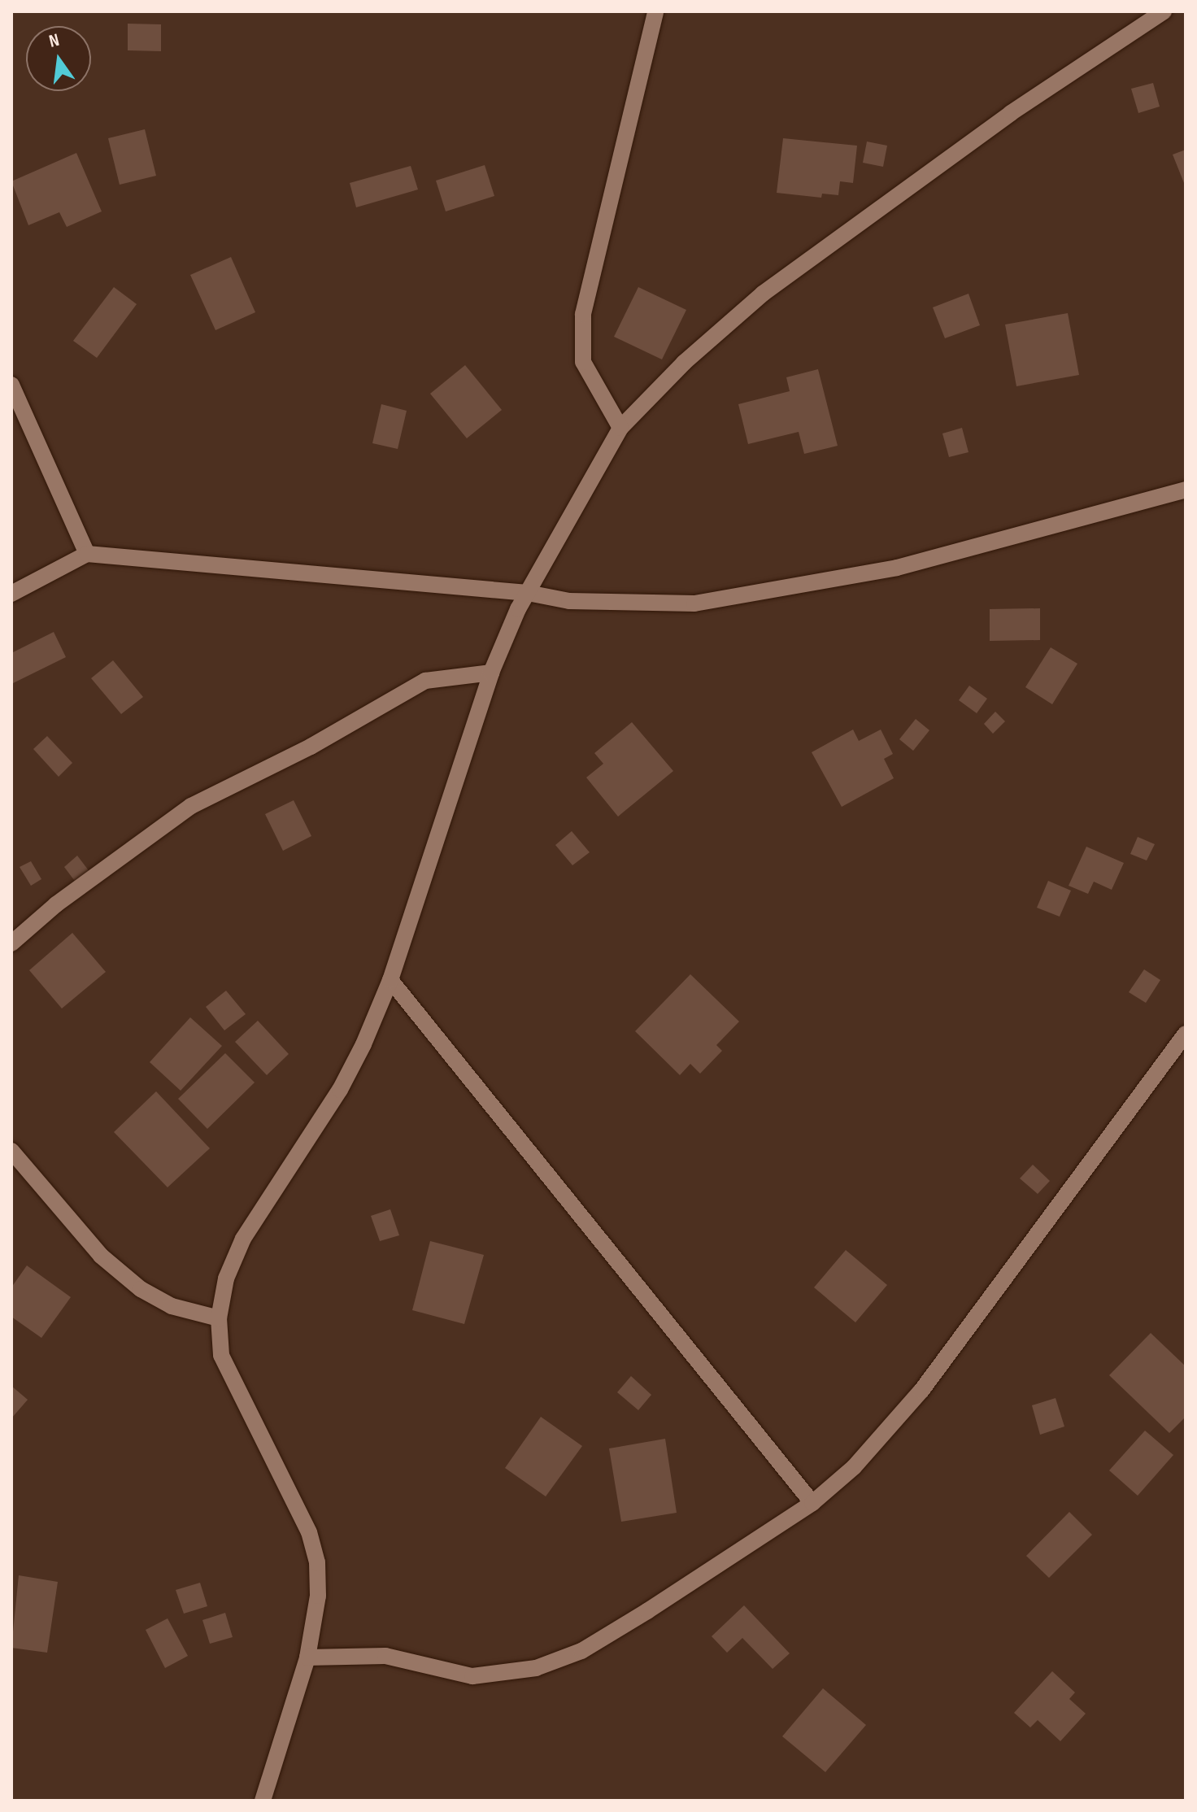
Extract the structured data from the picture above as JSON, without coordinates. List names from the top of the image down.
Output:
{
  "north": "top"
}
